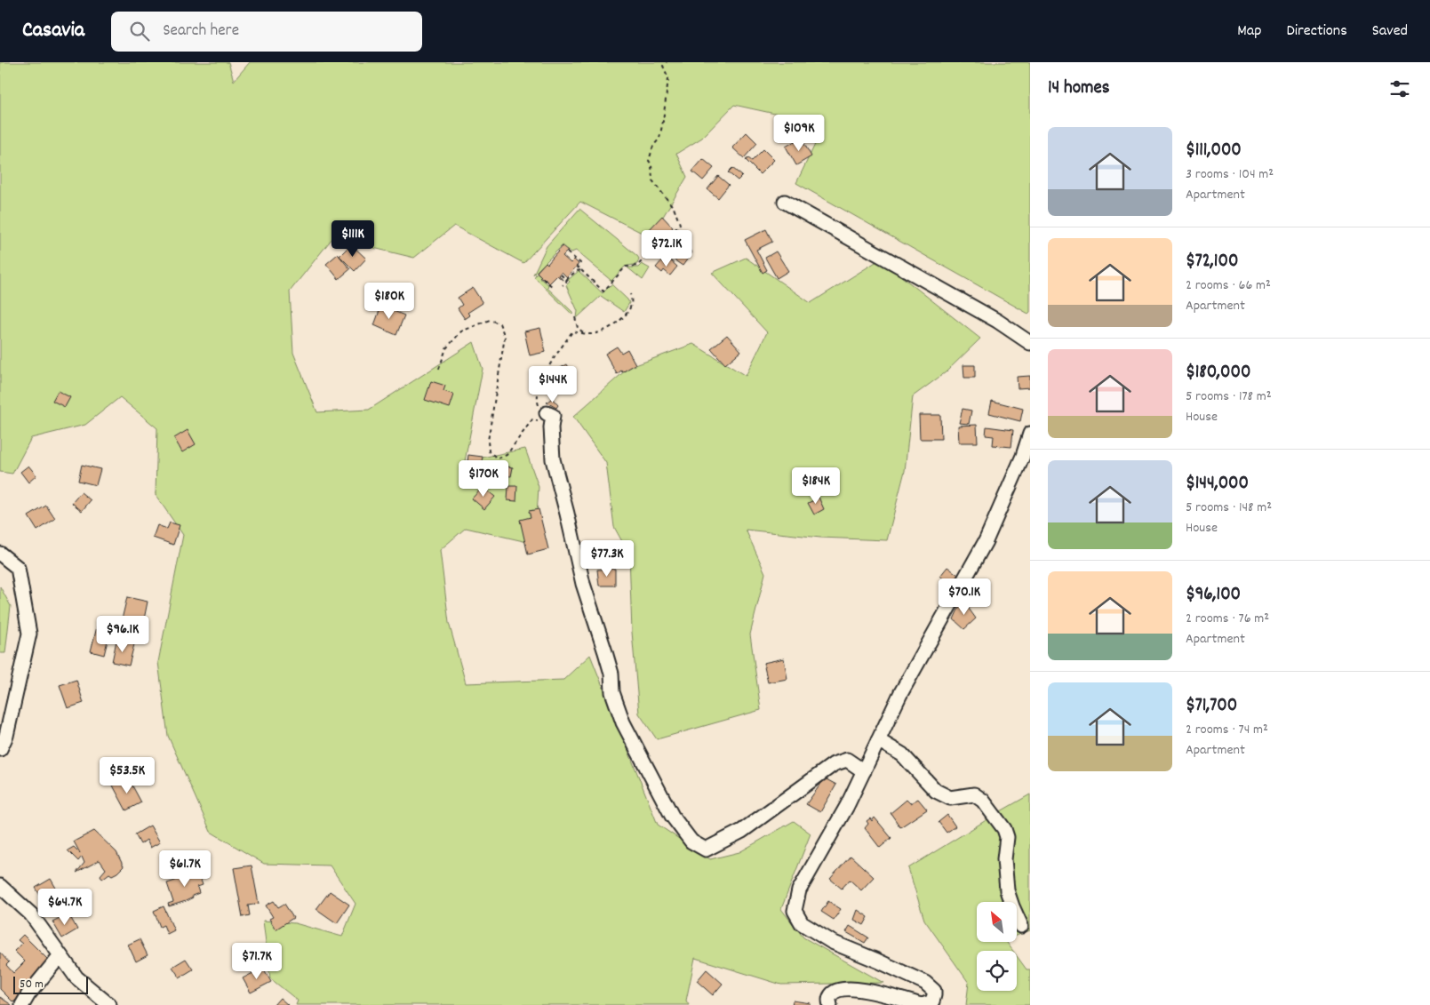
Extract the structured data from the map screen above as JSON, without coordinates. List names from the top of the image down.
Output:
{
  "scale_bar": "50 m",
  "north": "top left",
  "page": {
    "header": "Casavia",
    "search": "Search here",
    "nav": ["Map", "Directions", "Saved"],
    "heading": "14 homes",
    "price": [
      "$109K",
      "$111K",
      "$72.1K",
      "$180K",
      "$144K",
      "$170K",
      "$184K",
      "$77.3K",
      "$70.1K",
      "$96.1K",
      "$53.5K",
      "$61.7K",
      "$64.7K",
      "$71.7K"
    ],
    "list": [
      {
        "name": "$111,000",
        "note": "3 rooms · 104 m² · Apartment"
      },
      {
        "name": "$72,100",
        "note": "2 rooms · 66 m² · Apartment"
      },
      {
        "name": "$180,000",
        "note": "5 rooms · 178 m² · House"
      },
      {
        "name": "$144,000",
        "note": "5 rooms · 148 m² · House"
      },
      {
        "name": "$96,100",
        "note": "2 rooms · 76 m² · Apartment"
      },
      {
        "name": "$71,700",
        "note": "2 rooms · 74 m² · Apartment"
      }
    ],
    "scale": "50 m"
  }
}
